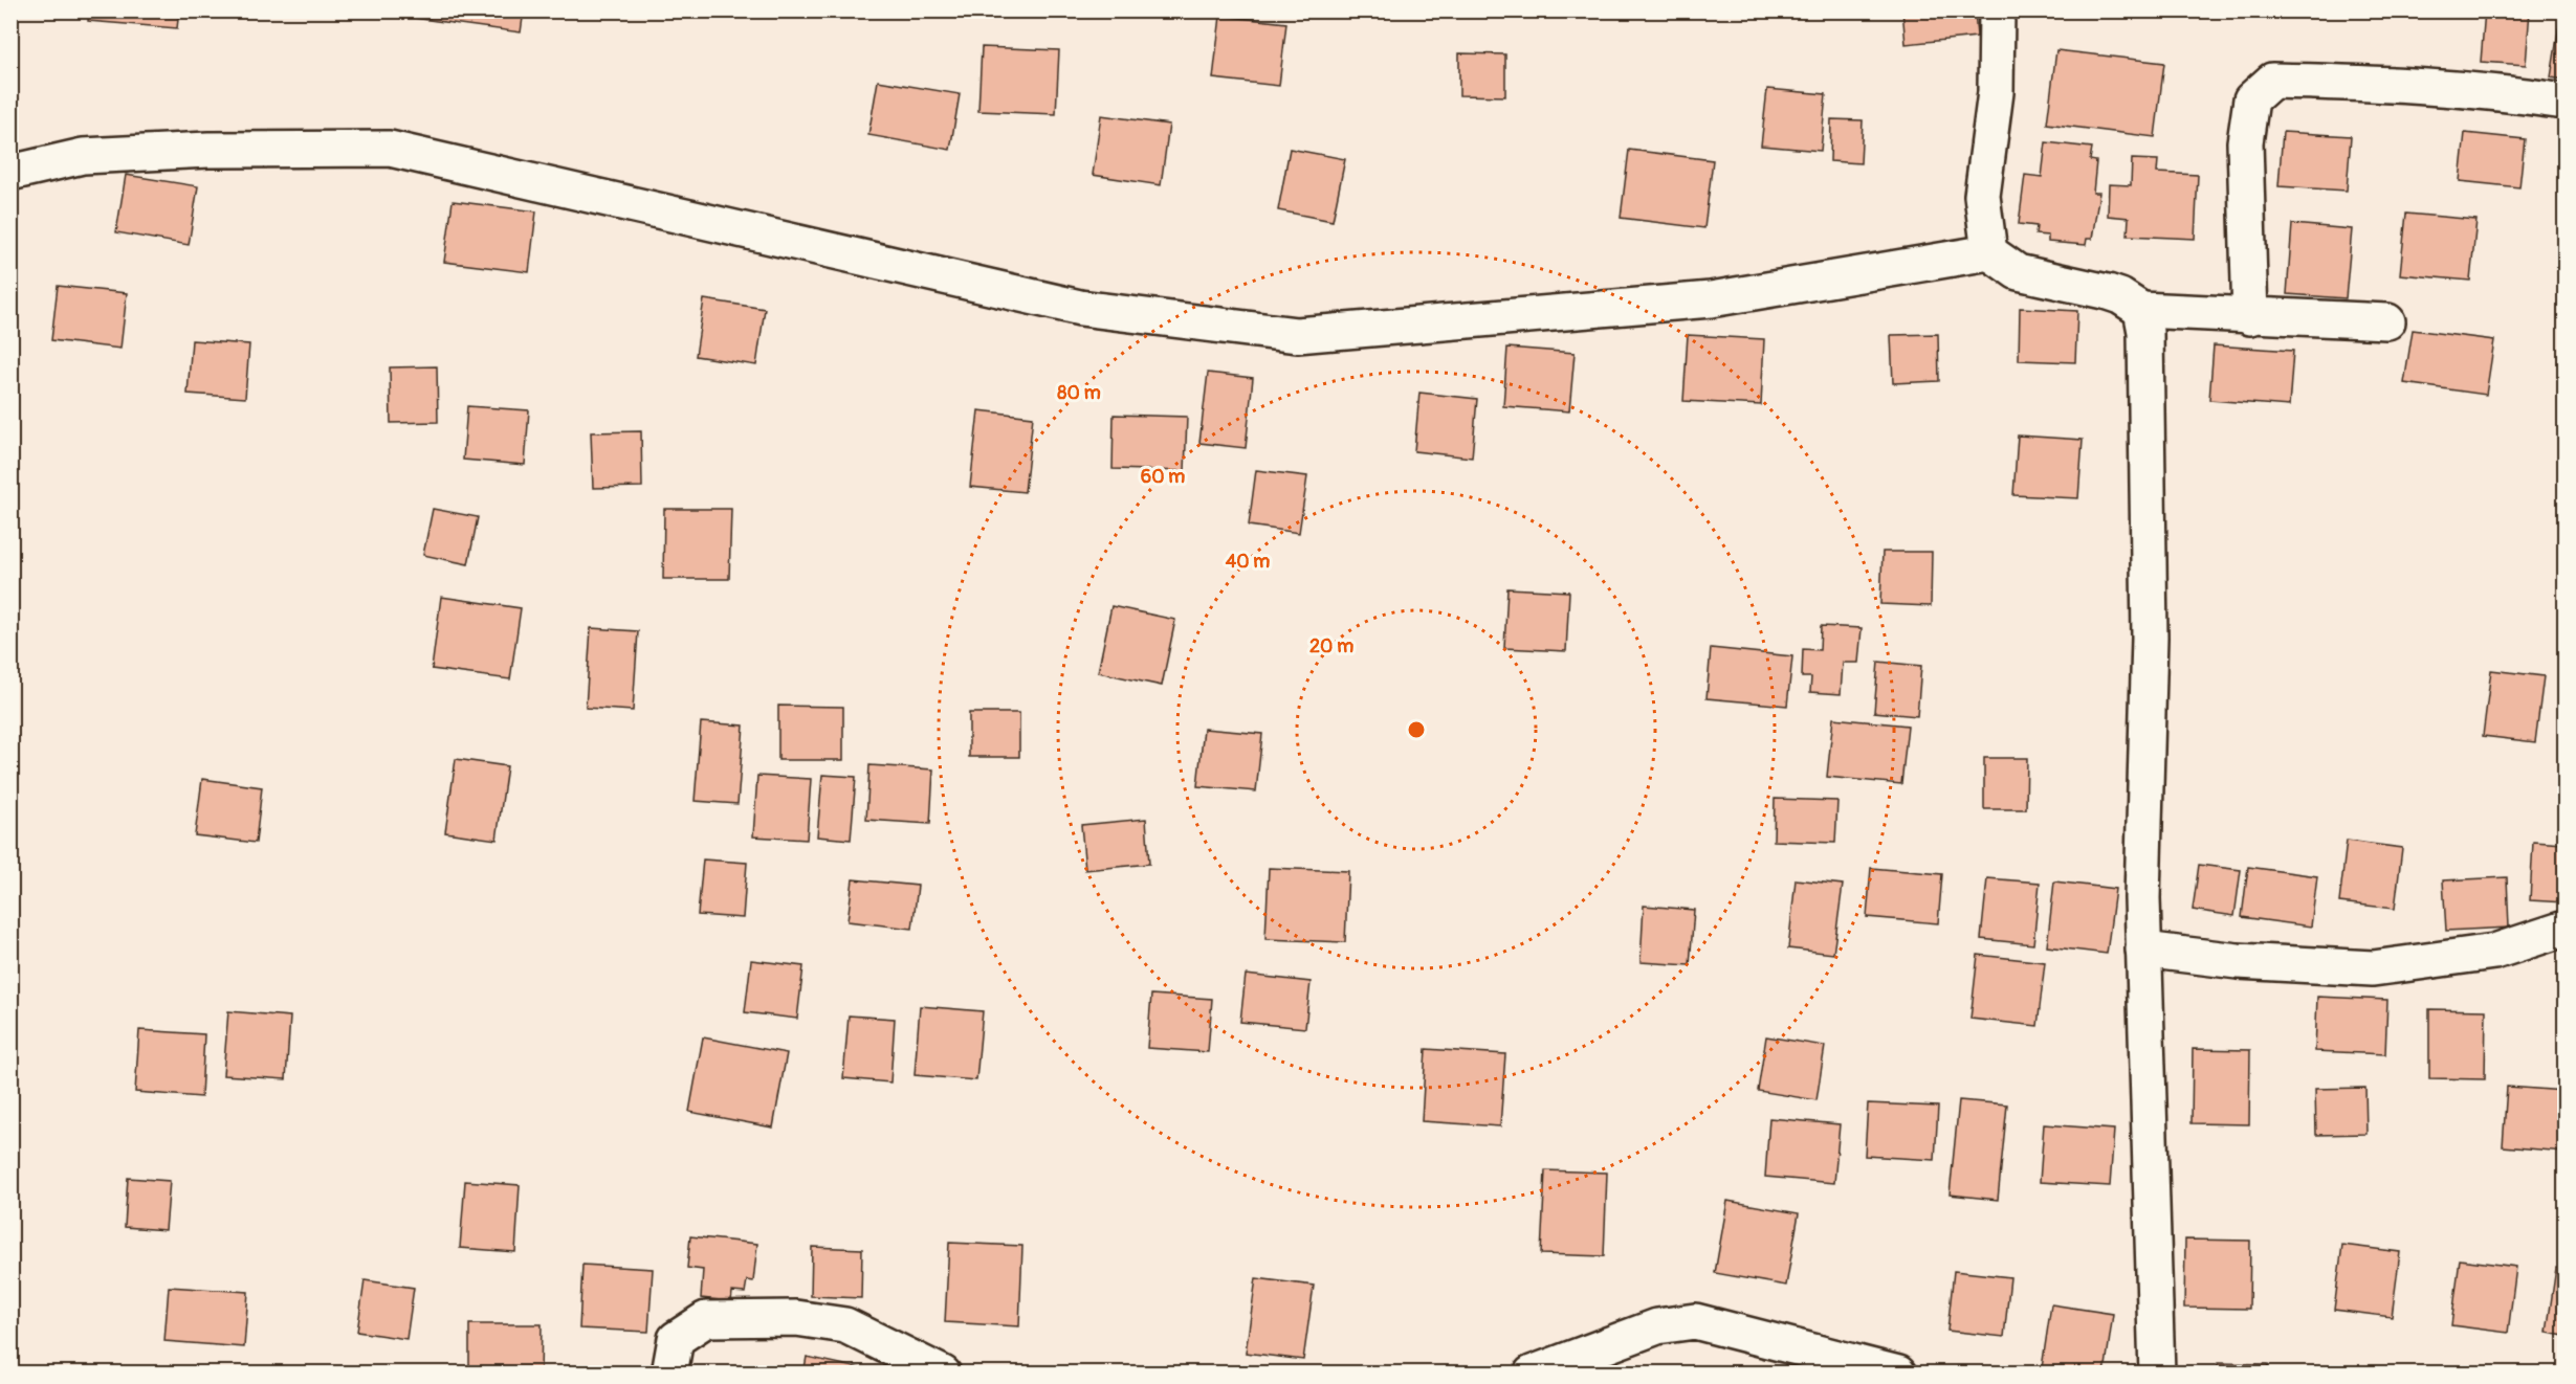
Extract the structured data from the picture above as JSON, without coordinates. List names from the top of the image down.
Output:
{
  "rings": [
    "80 m",
    "60 m",
    "40 m",
    "20 m"
  ]
}
